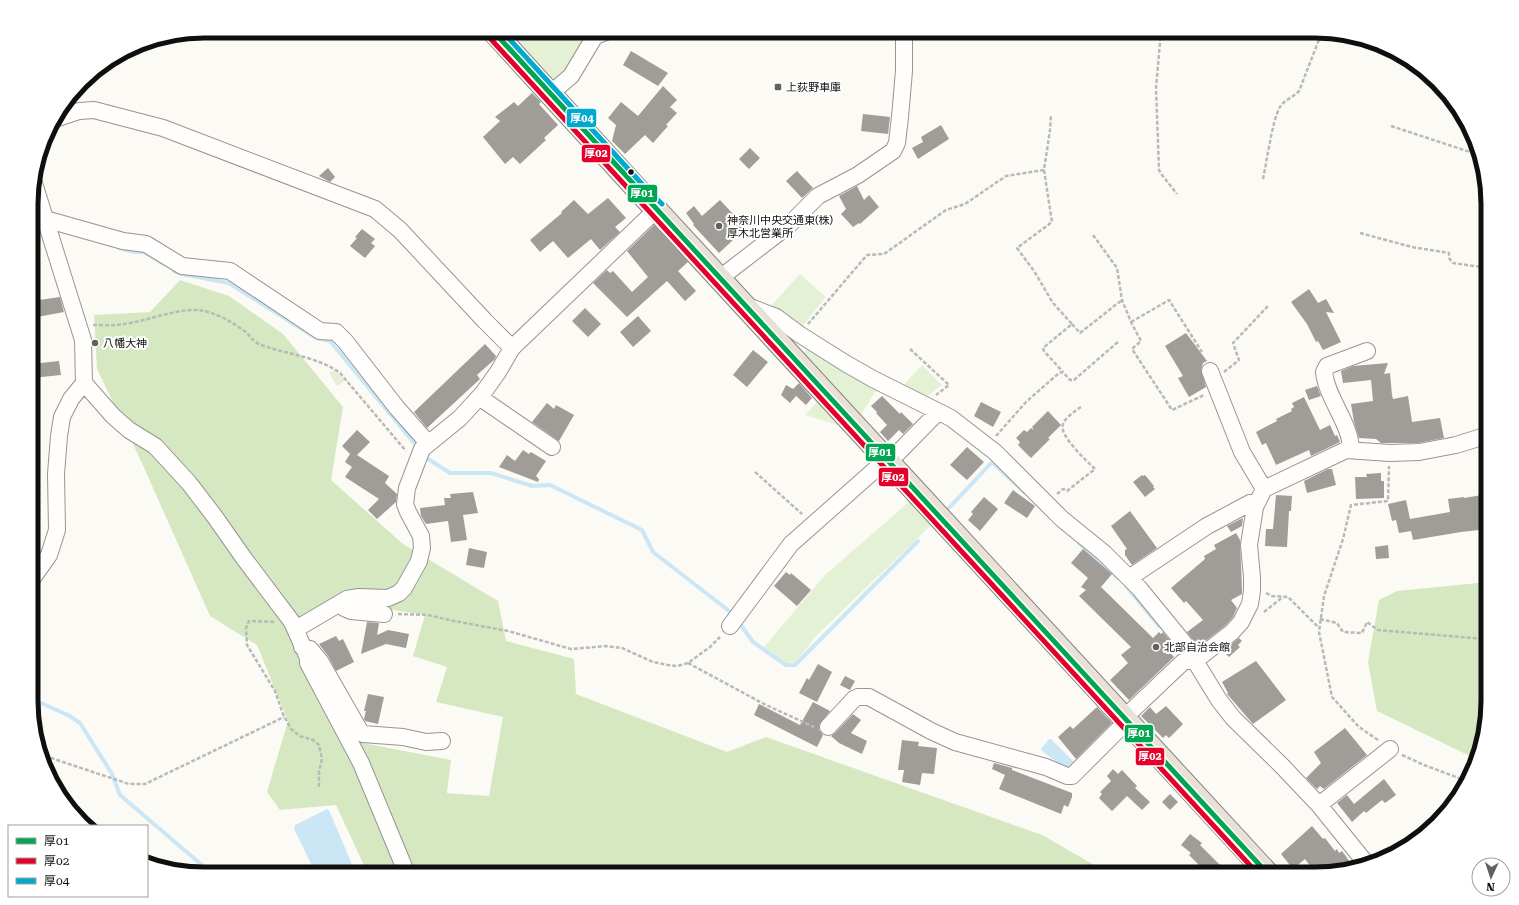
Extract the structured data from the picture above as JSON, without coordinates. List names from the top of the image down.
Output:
{
  "places": {
    "transit": ["上荻野車庫"],
    "other": ["神奈川中央交通東(株) 厚木北営業所", "八幡大神", "北部自治会館"]
  },
  "lines": ["transit line 厚01", "transit line 厚02", "transit line 厚04"],
  "legend": ["厚01", "厚02", "厚04"],
  "north": "bottom"
}
